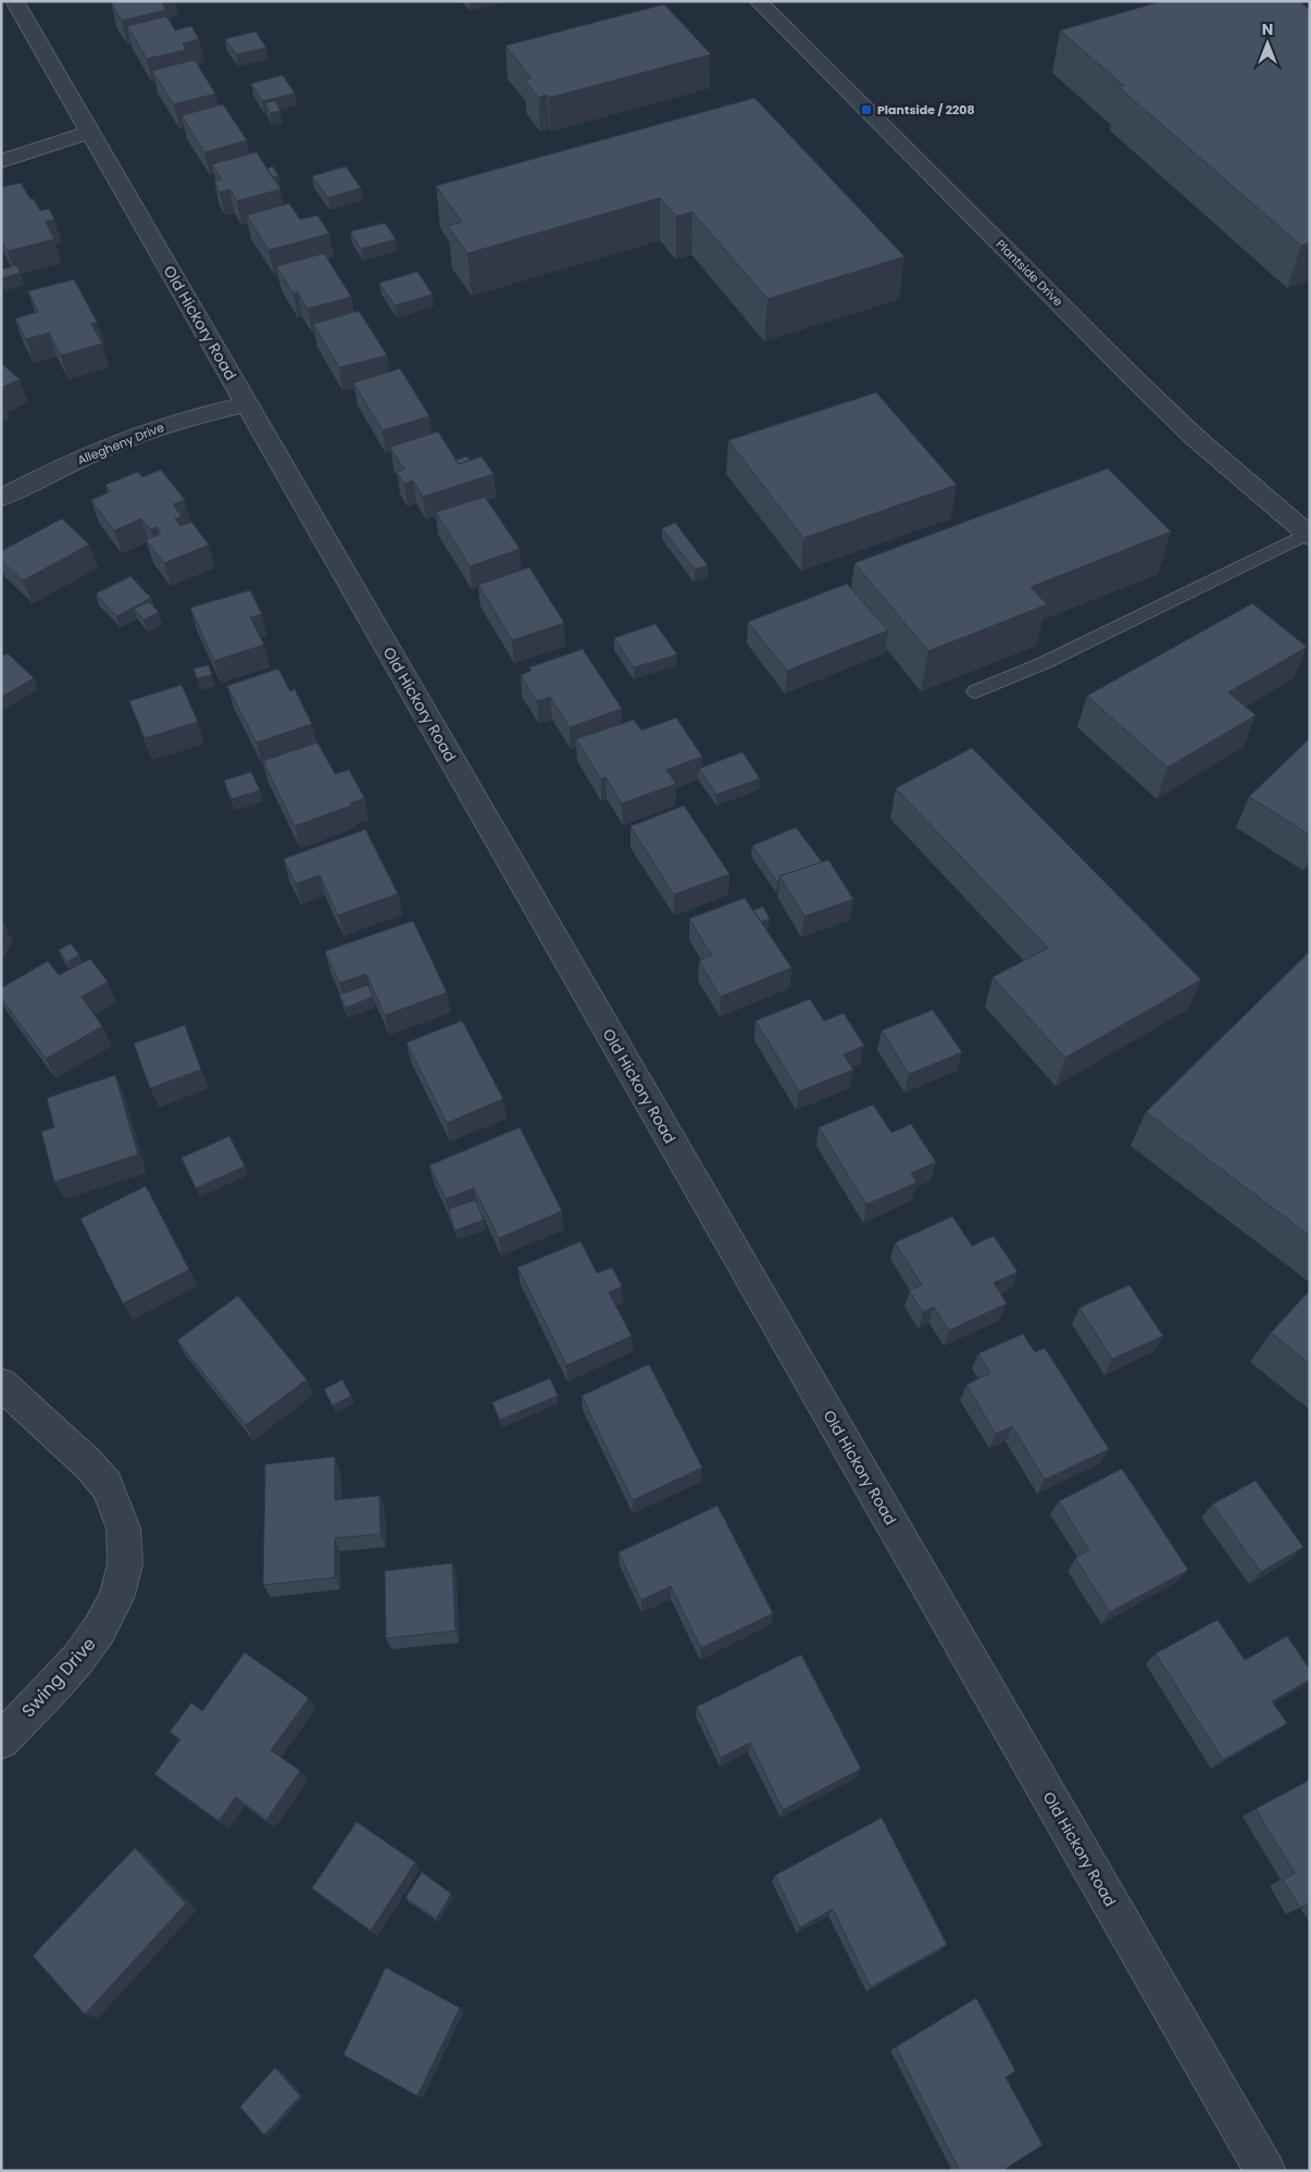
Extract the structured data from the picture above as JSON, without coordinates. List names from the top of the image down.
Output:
{
  "streets": {
    "street": [
      "Plantside Drive",
      "Old Hickory Road",
      "Allegheny Drive",
      "Swing Drive"
    ]
  },
  "crossings": [
    ["Old Hickory Road", "Allegheny Drive"]
  ],
  "places": {
    "transit": ["Plantside / 2208"]
  },
  "north": "top"
}
